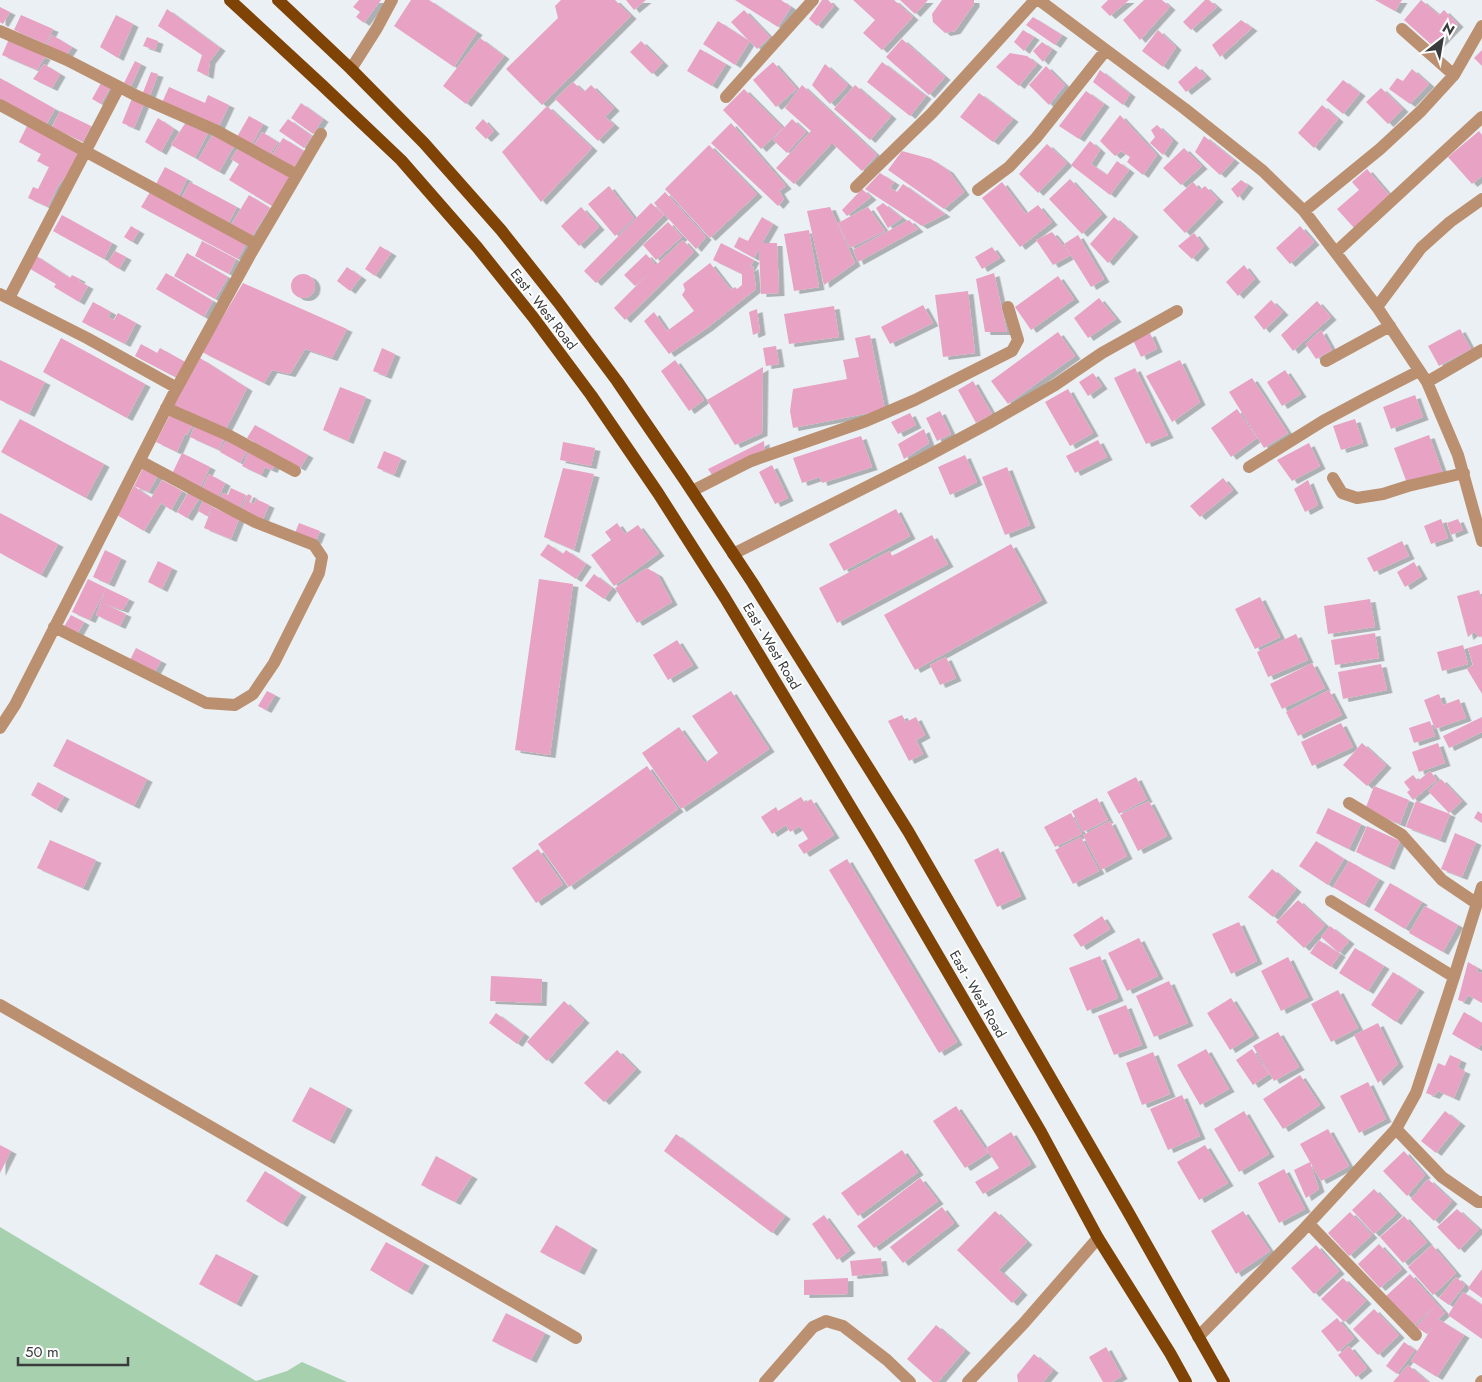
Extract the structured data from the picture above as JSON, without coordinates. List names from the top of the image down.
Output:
{
  "streets": {
    "main road": ["East - West Road"]
  },
  "scale_bar": "50 m",
  "north": "top right"
}
